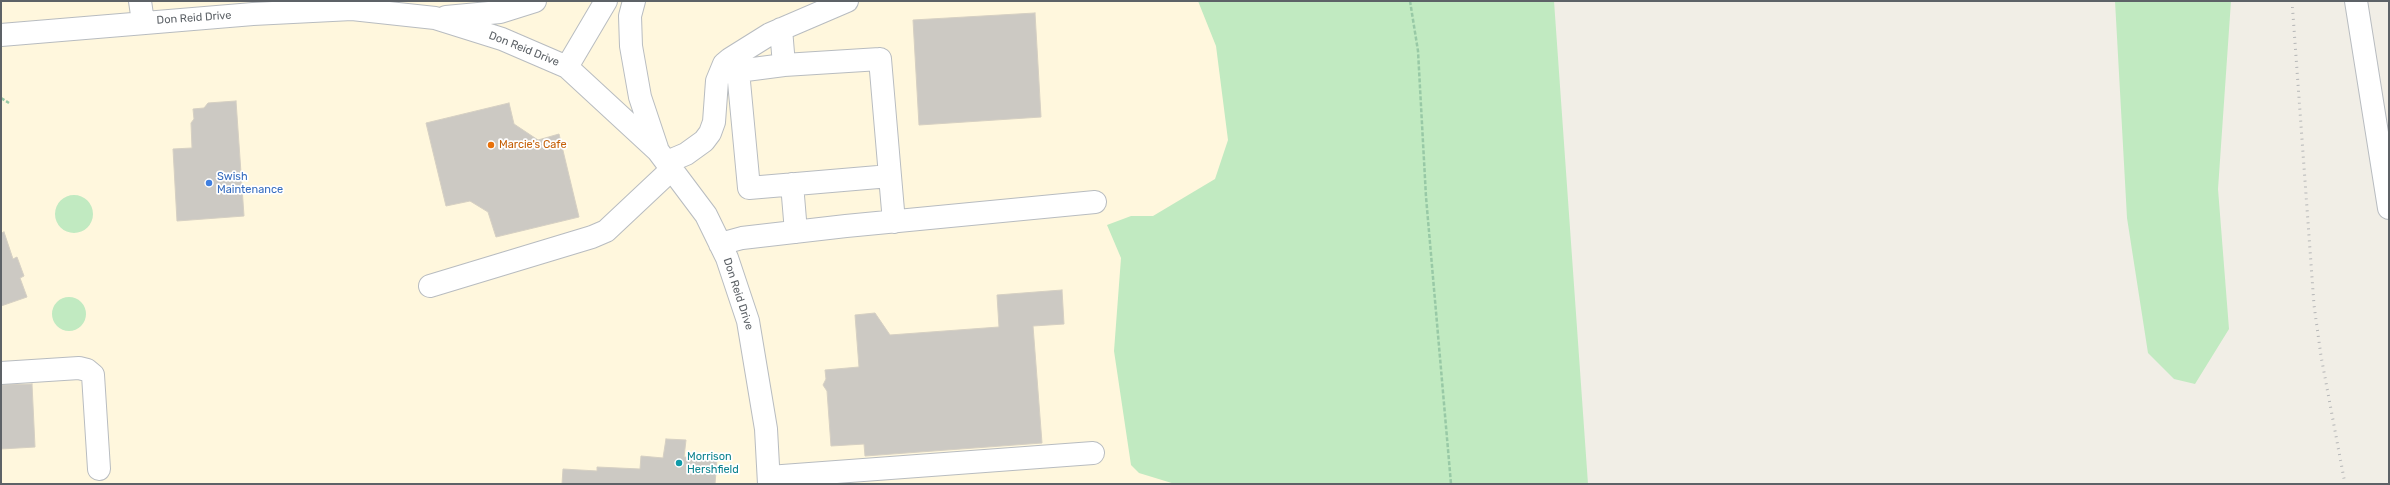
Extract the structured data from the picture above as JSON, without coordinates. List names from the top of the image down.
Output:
{
  "streets": {
    "street": ["Don Reid Drive"]
  },
  "places": ["Marcie's Cafe", "Swish Maintenance", "Morrison Hershfield"]
}
